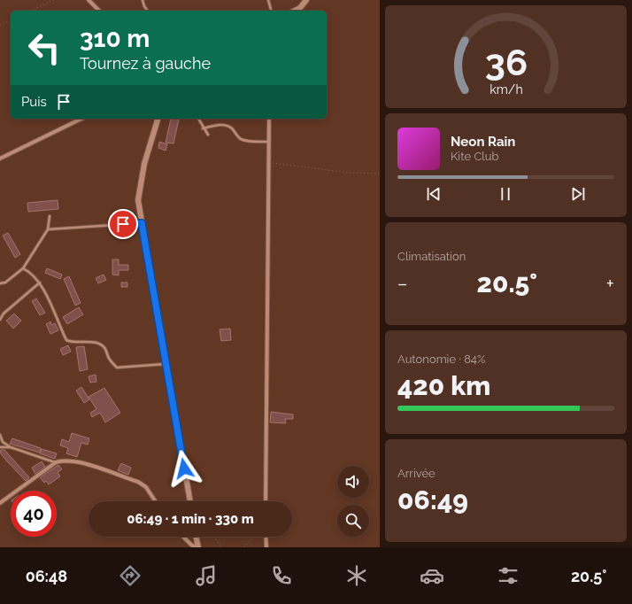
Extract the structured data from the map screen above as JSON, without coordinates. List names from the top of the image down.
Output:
{
  "page": {
    "turn": ["310 m", "Tournez à gauche"],
    "then": "Puis",
    "song": ["Neon Rain", "Kite Club"],
    "tile": [
      "Climatisation",
      ["Autonomie · 84%", "420 km"],
      ["Arrivée", "06:49"]
    ],
    "heat": ["−", "20.5°", "+"],
    "limit": "40",
    "trip": "06:49 · 1 min · 330 m",
    "tabs": ["06:48", "20.5°"],
    "gauge": ["36", "km/h"]
  }
}
